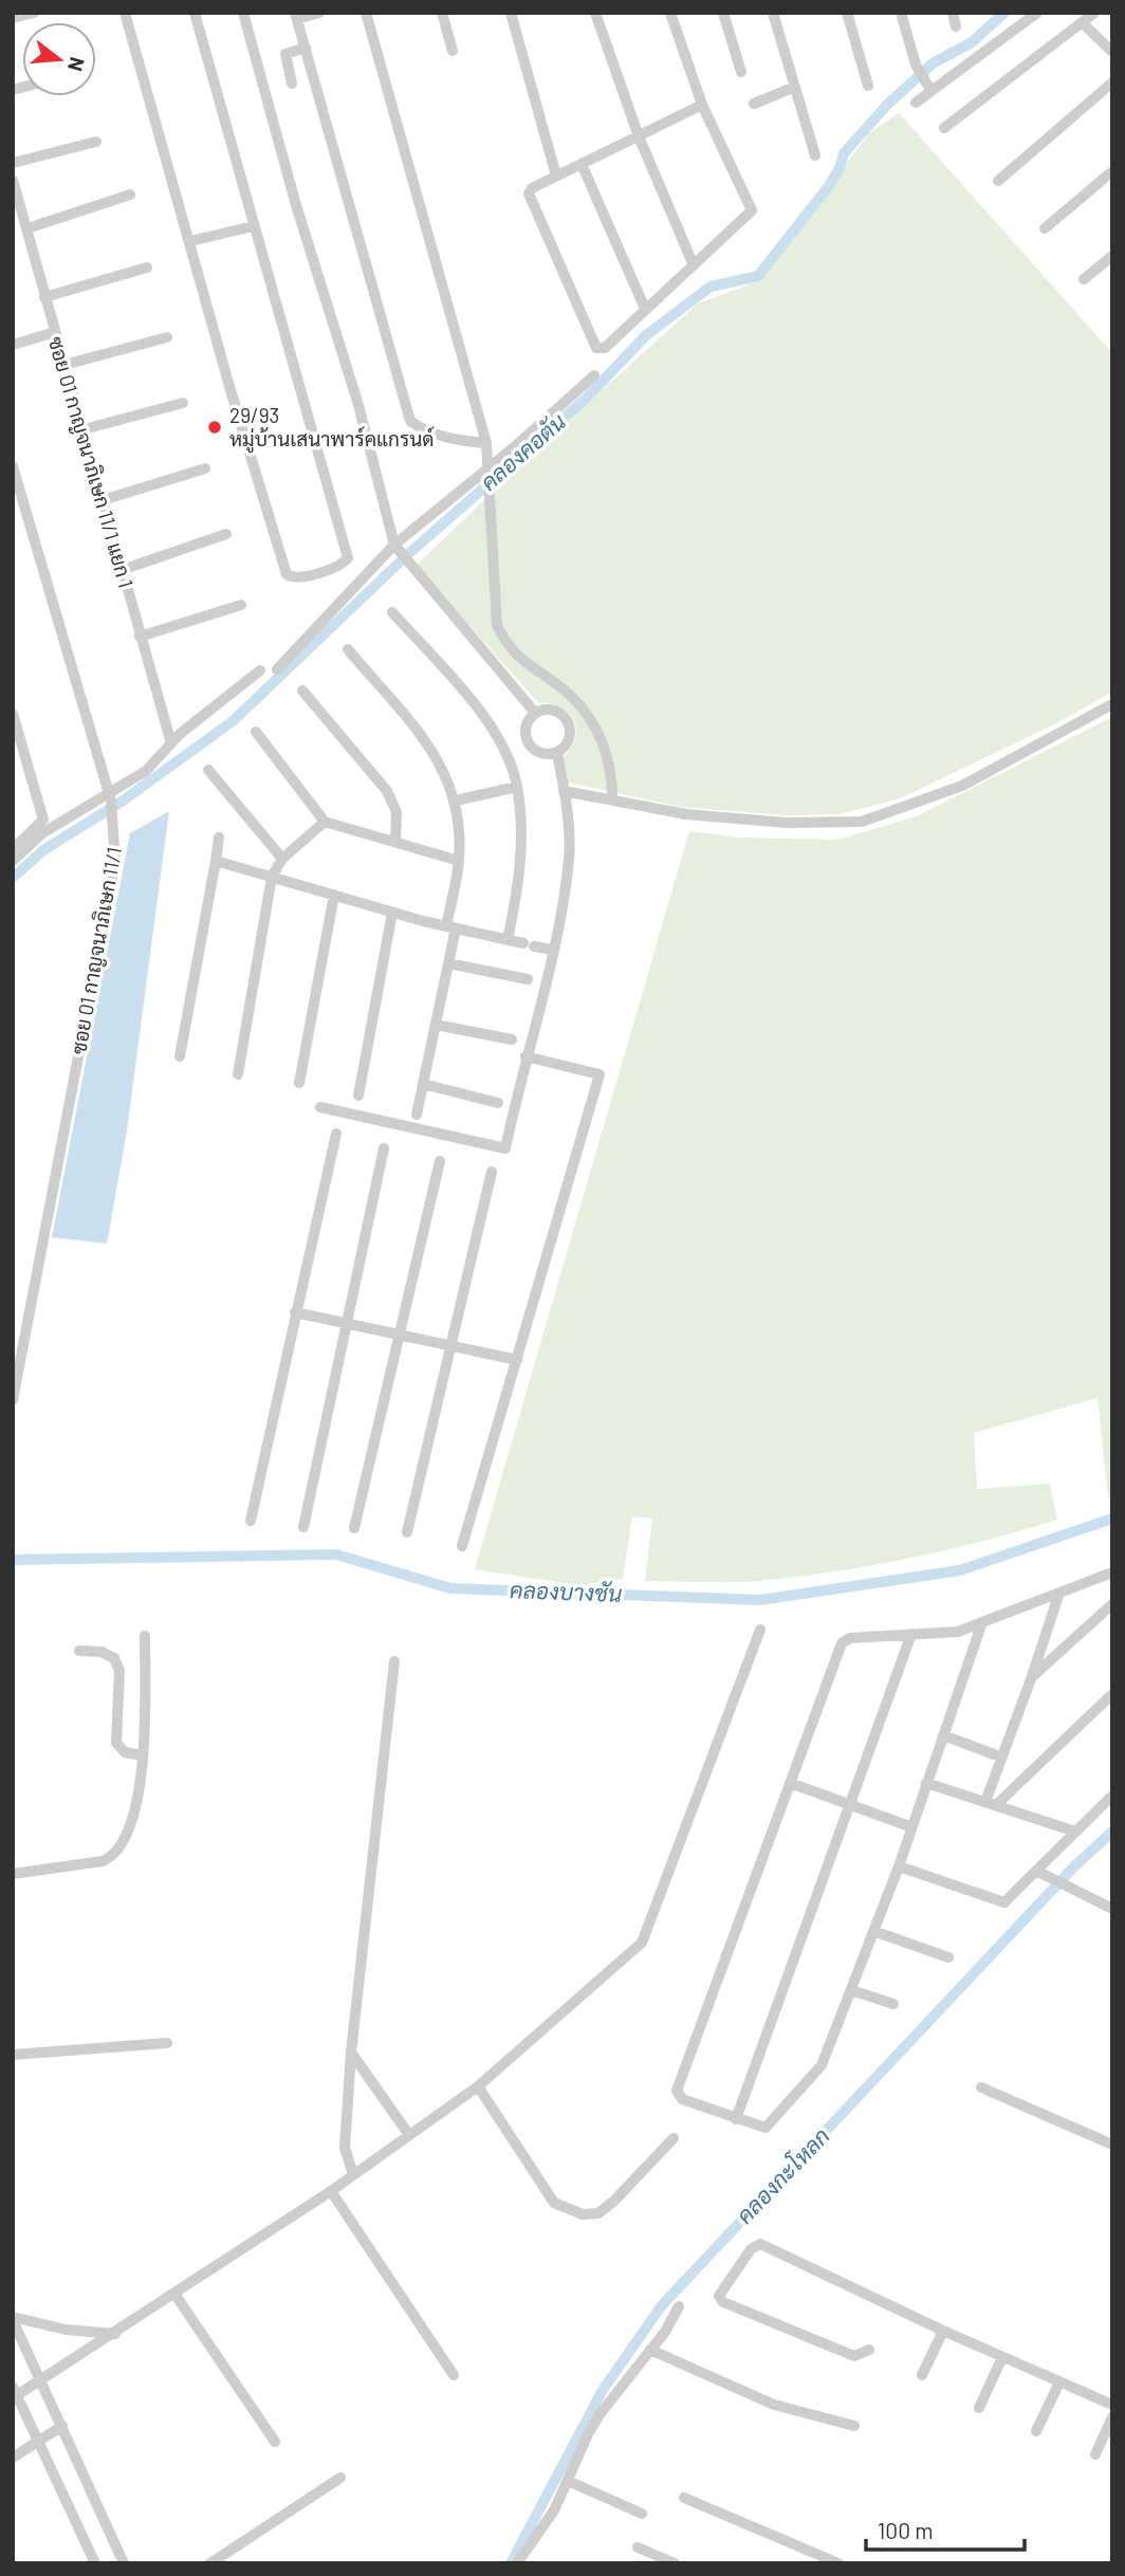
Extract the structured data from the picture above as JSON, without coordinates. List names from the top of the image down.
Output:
{
  "streets": {
    "street": ["ซอย 01 กาญจนาภิเษก 11/1 แยก 1", "ซอย 01 กาญจนาภิเษก 11/1"]
  },
  "water": ["คลองคอตัน", "คลองบางชัน", "คลองกะโหลก"],
  "places": ["29/93 หมู่บ้านเสนาพาร์คแกรนด์"],
  "scale_bar": "100 m",
  "north": "right"
}
